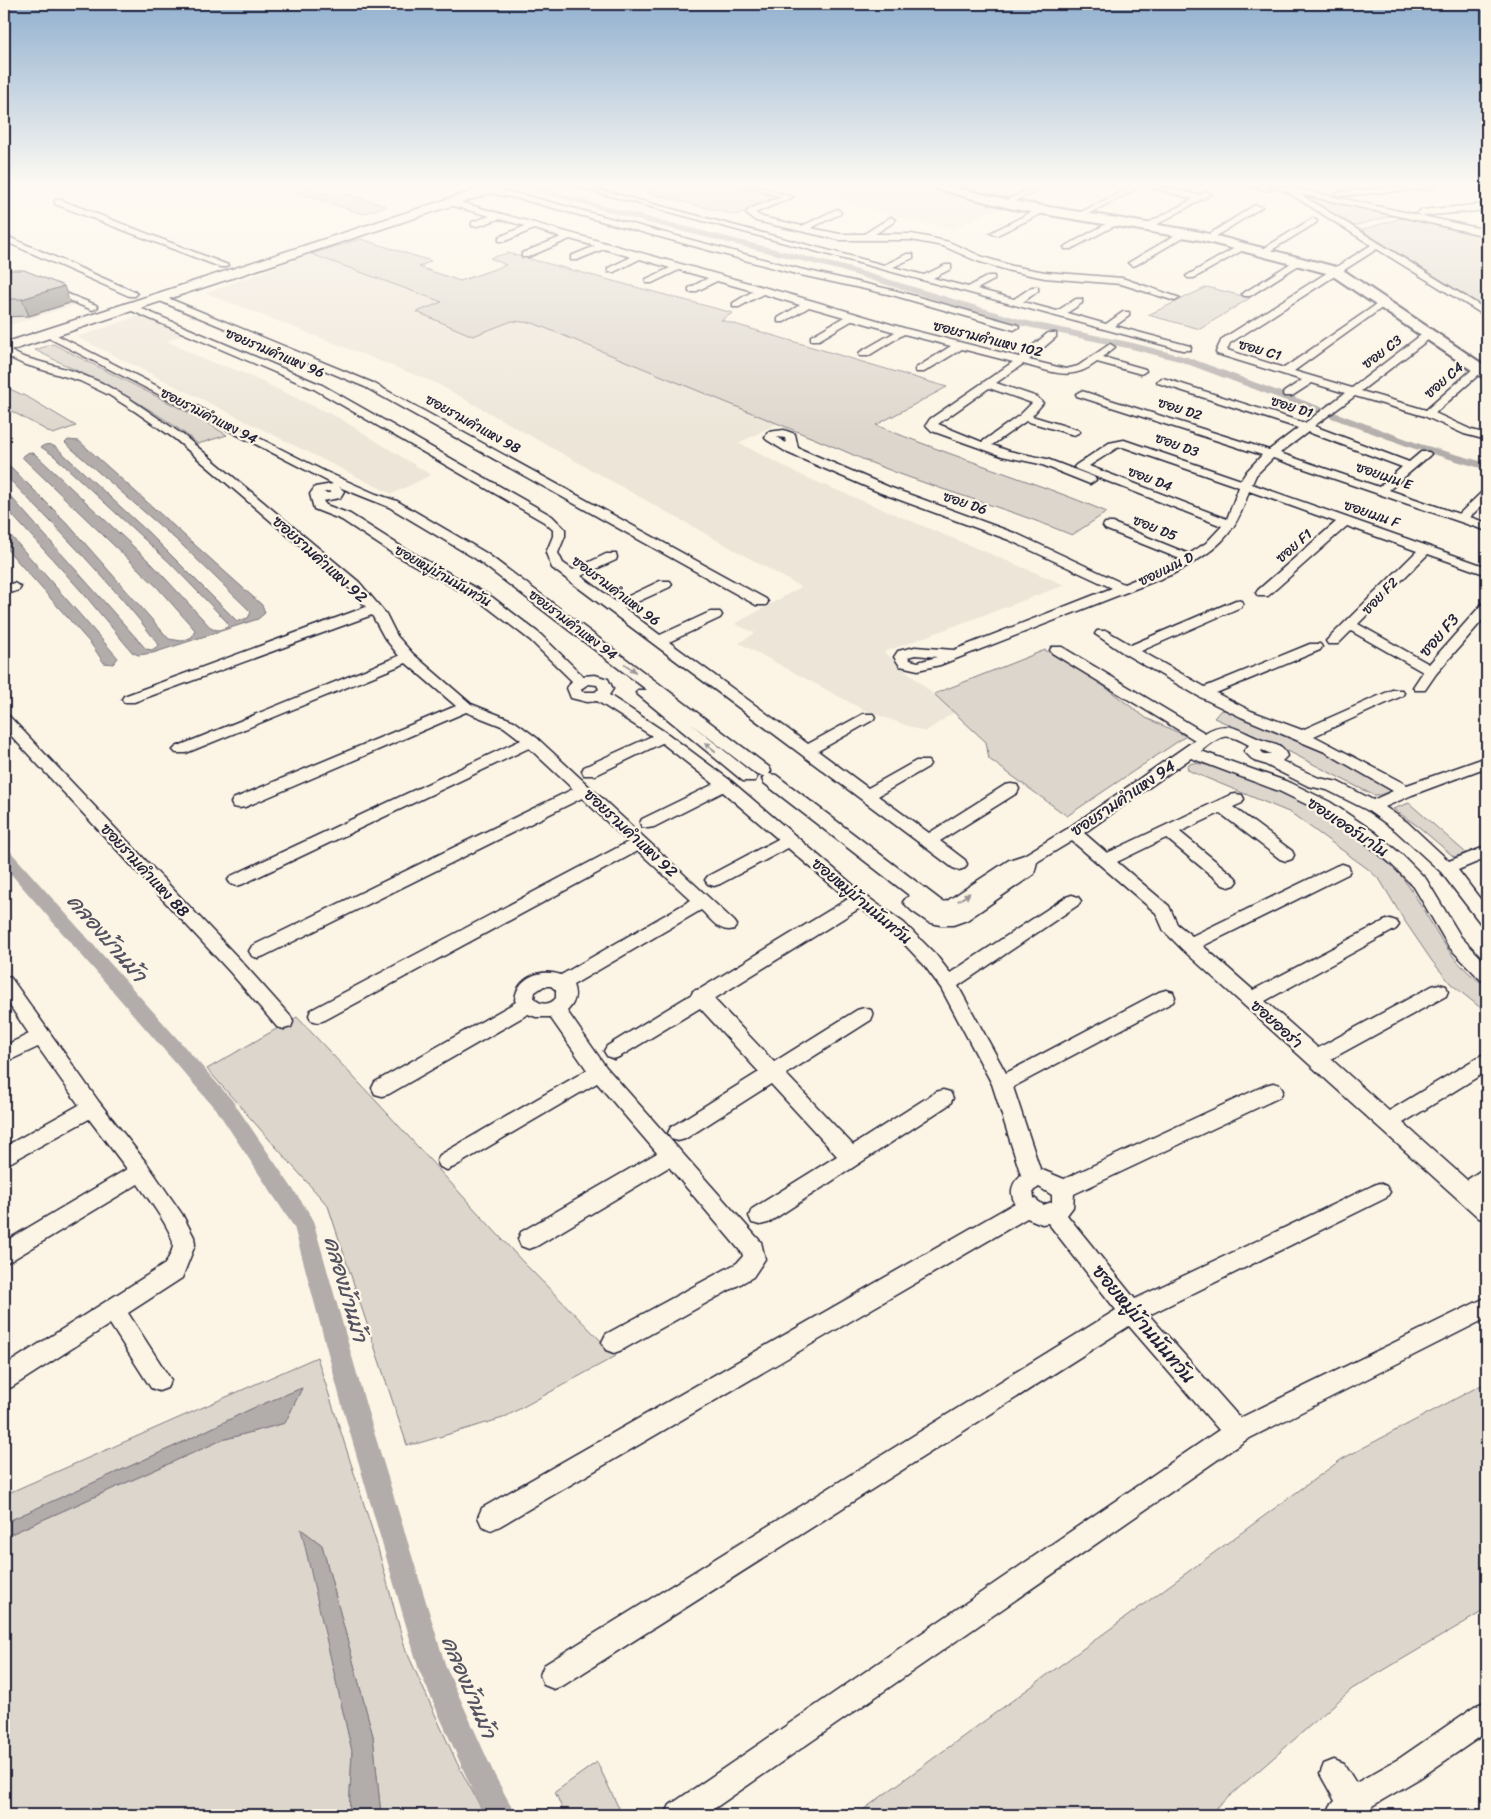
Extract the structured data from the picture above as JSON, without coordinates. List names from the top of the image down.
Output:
{
  "streets": {
    "street": [
      "ซอยรามคําแหง 102",
      "ซอย C1",
      "ซอย C3",
      "ซอยรามคําแหง 96",
      "ซอย C4",
      "ซอย D1",
      "ซอย D2",
      "ซอยรามคําแหง 94",
      "ซอยรามคําแหง 98",
      "ซอย D3",
      "ซอยเมน E",
      "ซอย D4",
      "ซอย D6",
      "ซอยเมน F",
      "ซอย D5",
      "ซอย F1",
      "ซอยรามคําแหง 92",
      "ซอยเมน D",
      "ซอยหมู่บ้านนันทวัน",
      "ซอย F2",
      "ซอย F3",
      "ซอยเออร์บาโน",
      "ซอยรามคำแหง 88",
      "ซอยออร่า"
    ]
  },
  "crossings": [
    ["ซอย C1", "ซอย C3"],
    ["ซอย C1", "ซอย C4"],
    ["ซอย C3", "ซอยเมน D"],
    ["ซอย D1", "ซอยเมน D"],
    ["ซอย D2", "ซอยเมน E"],
    ["ซอย D2", "ซอยเมน D"],
    ["ซอยรามคําแหง 94", "ซอยหมู่บ้านนันทวัน"],
    ["ซอยรามคําแหง 94", "ซอยเออร์บาโน"],
    ["ซอยรามคําแหง 94", "ซอยออร่า"],
    ["ซอย D3", "ซอย D4"],
    ["ซอย D3", "ซอยเมน F"],
    ["ซอย D3", "ซอยเมน D"],
    ["ซอยเมน E", "ซอยเมน D"],
    ["ซอย D4", "ซอยเมน D"],
    ["ซอย D6", "ซอยเมน D"],
    ["ซอยเมน F", "ซอย F1"],
    ["ซอยเมน F", "ซอยเมน D"],
    ["ซอยเมน F", "ซอย F2"],
    ["ซอย D5", "ซอยเมน D"]
  ],
  "water": ["คลองบ้านม้า"]
}
